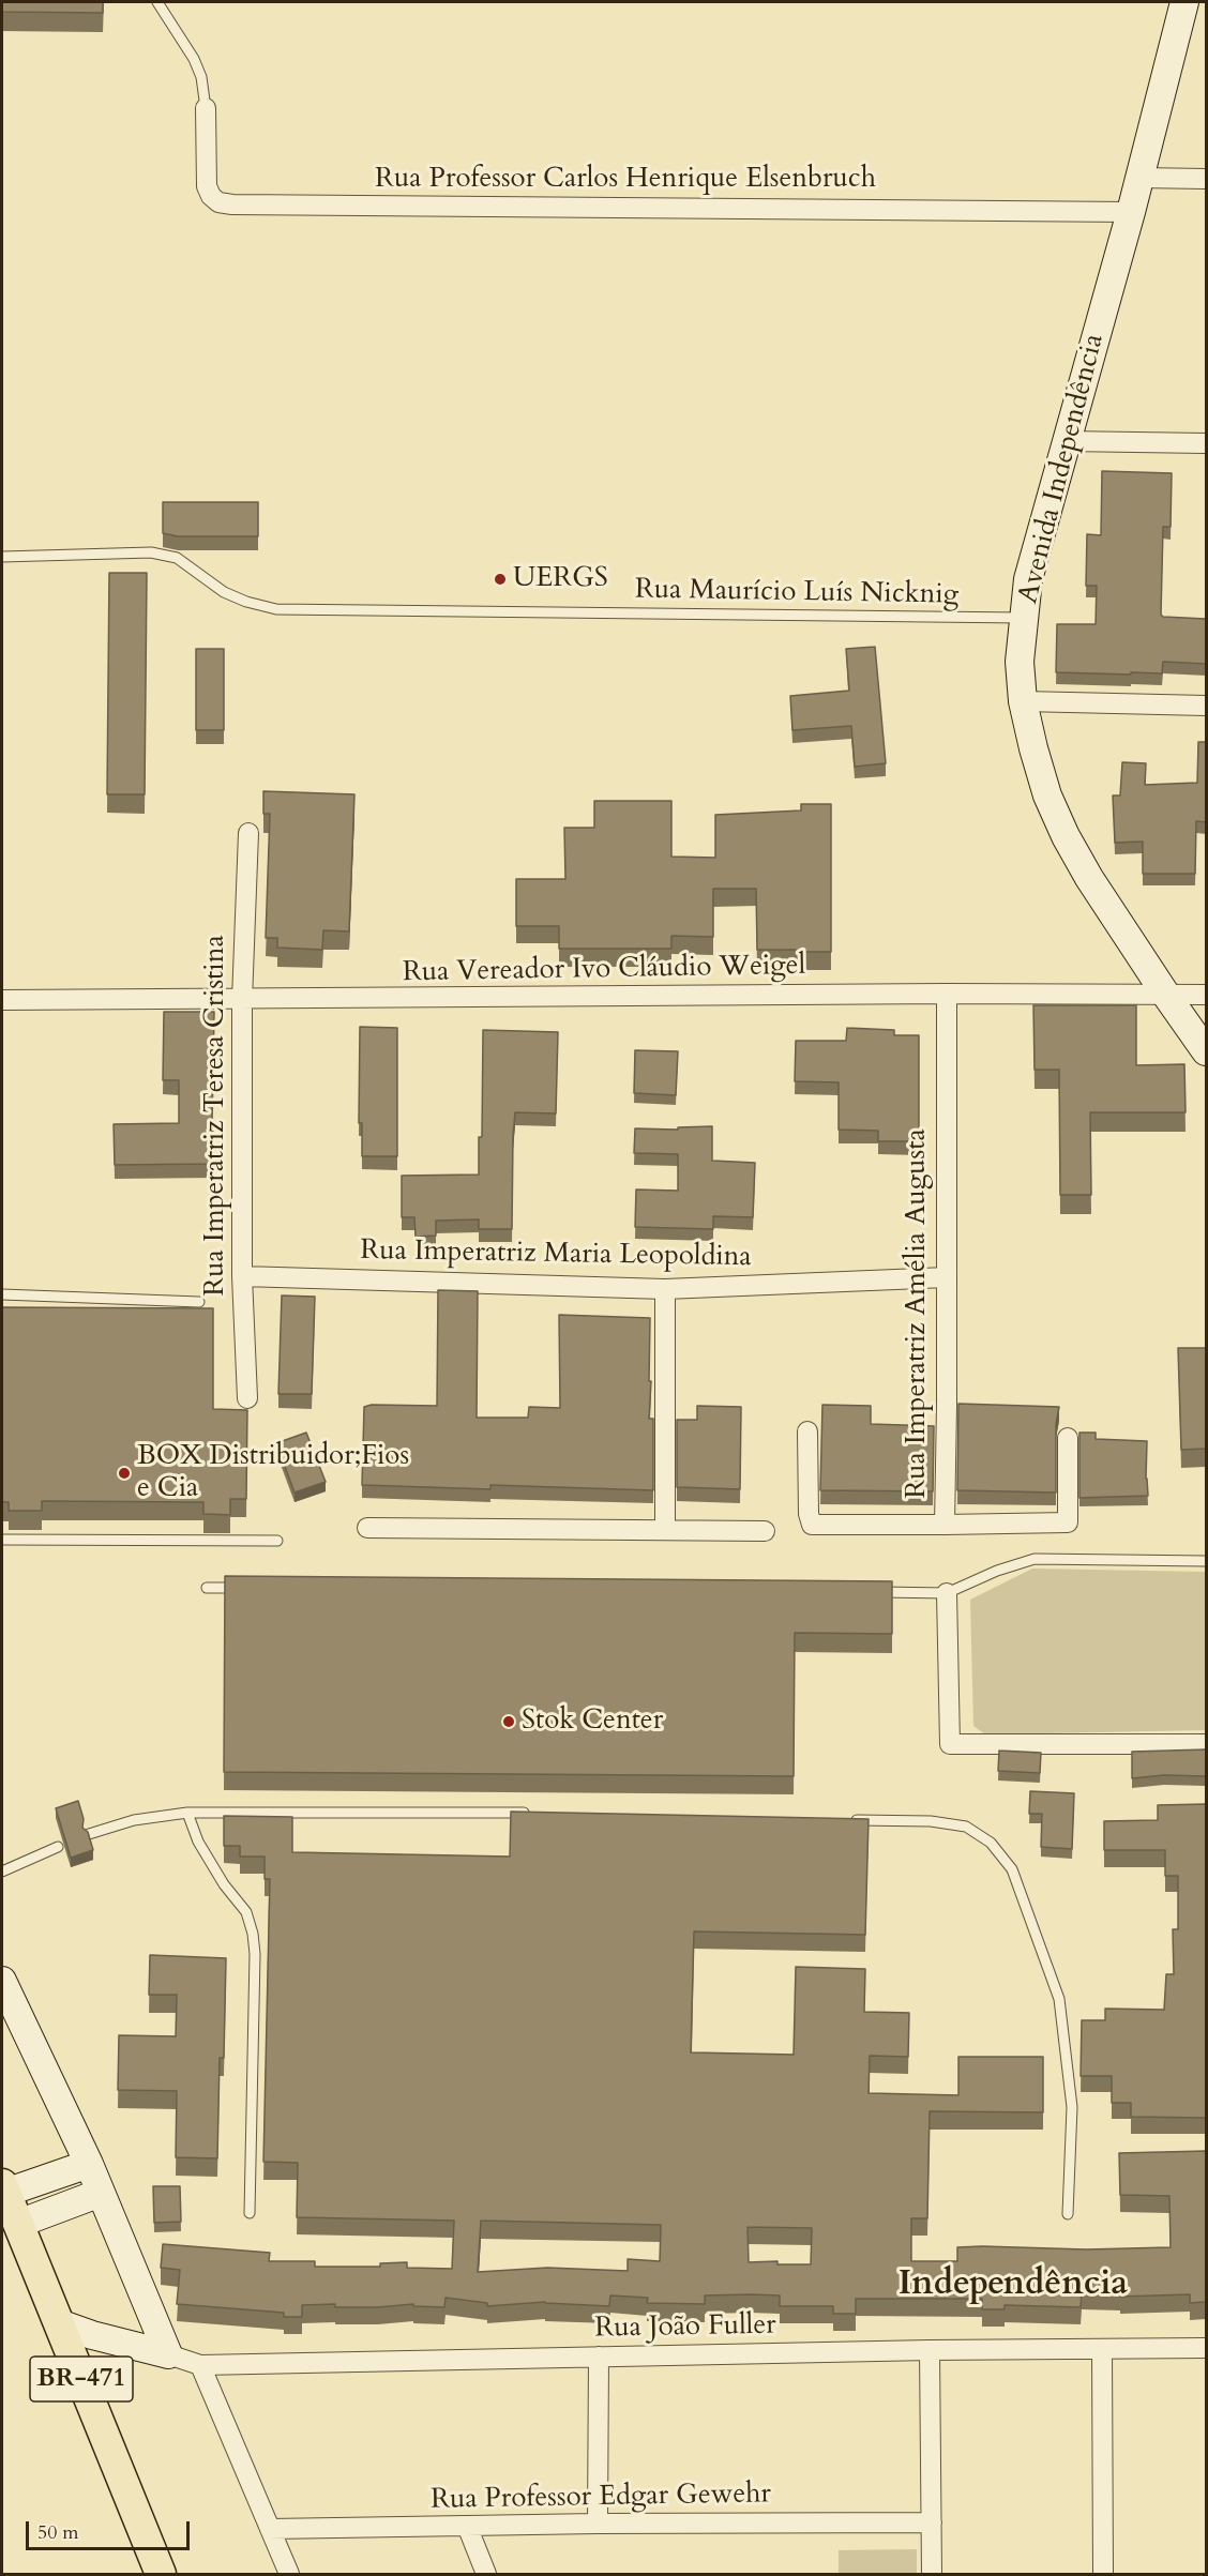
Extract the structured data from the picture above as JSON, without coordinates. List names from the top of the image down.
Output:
{
  "streets": {
    "main road": ["Avenida Independência", "BR-471"],
    "street": [
      "Rua Professor Carlos Henrique Elsenbruch",
      "Rua Vereador Ivo Cláudio Weigel",
      "Rua Imperatriz Teresa Cristina",
      "Rua Imperatriz Maria Leopoldina",
      "Rua Imperatriz Amélia Augusta",
      "Rua João Fuller",
      "Rua Professor Edgar Gewehr"
    ],
    "lane": ["Rua Maurício Luís Nicknig"]
  },
  "crossings": [
    ["Rua Professor Carlos Henrique Elsenbruch", "Avenida Independência"],
    ["Avenida Independência", "Rua Maurício Luís Nicknig"],
    ["Avenida Independência", "Rua Vereador Ivo Cláudio Weigel"],
    ["Rua Vereador Ivo Cláudio Weigel", "Rua Imperatriz Teresa Cristina"],
    ["Rua Vereador Ivo Cláudio Weigel", "Rua Imperatriz Amélia Augusta"],
    ["Rua Imperatriz Teresa Cristina", "Rua Imperatriz Maria Leopoldina"],
    ["Rua Imperatriz Maria Leopoldina", "Rua Imperatriz Amélia Augusta"]
  ],
  "districts": ["Independência"],
  "places": ["UERGS", "BOX Distribuidor;Fios e Cia", "Stok Center"],
  "scale_bar": "50 m"
}
